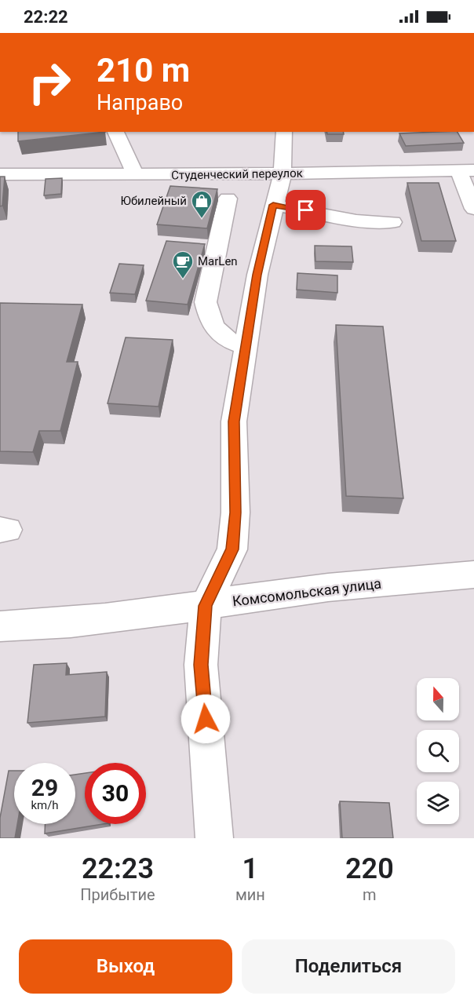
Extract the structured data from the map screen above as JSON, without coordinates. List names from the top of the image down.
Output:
{
  "streets": {
    "street": ["Студенческий переулок", "Комсомольская улица"]
  },
  "places": {
    "shop": ["Юбилейный"],
    "cafe": ["MarLen"]
  },
  "north": "top",
  "page": {
    "status": "22:22",
    "turn": ["210 m", "Направо"],
    "speed": "29 km/h",
    "limit": "30",
    "eta": [
      "22:23",
      "Прибытие",
      "1",
      "мин",
      "220",
      "m"
    ],
    "buttons": ["Выход", "Поделиться"]
  }
}
